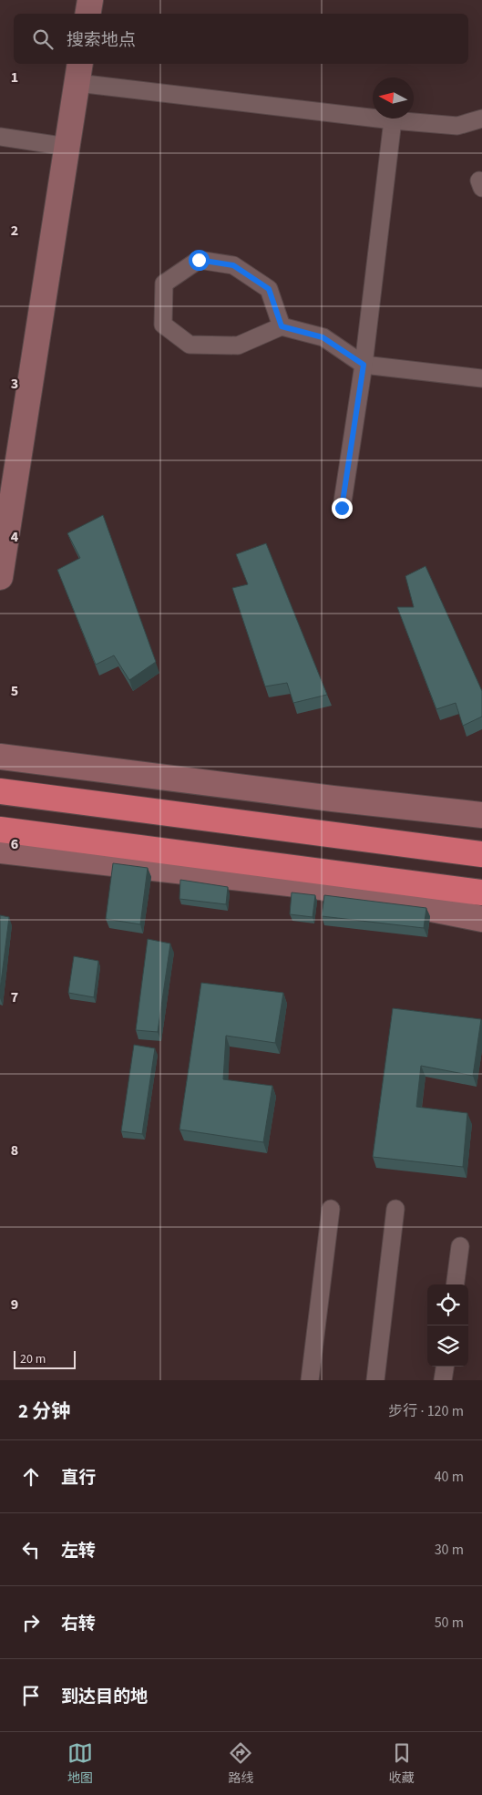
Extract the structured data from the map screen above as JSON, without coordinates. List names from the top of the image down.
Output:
{
  "scale_bar": "20 m",
  "north": "left",
  "page": {
    "search": "搜索地点",
    "scale": "20 m",
    "heading": ["2 分钟", "步行 · 120 m"],
    "list": [
      ["直行", "40 m"],
      ["左转", "30 m"],
      ["右转", "50 m"],
      "到达目的地"
    ],
    "nav": ["地图", "路线", "收藏"]
  },
  "grid": {
    "rows": [
      "1",
      "2",
      "3",
      "4",
      "5",
      "6",
      "7",
      "8",
      "9"
    ]
  }
}
